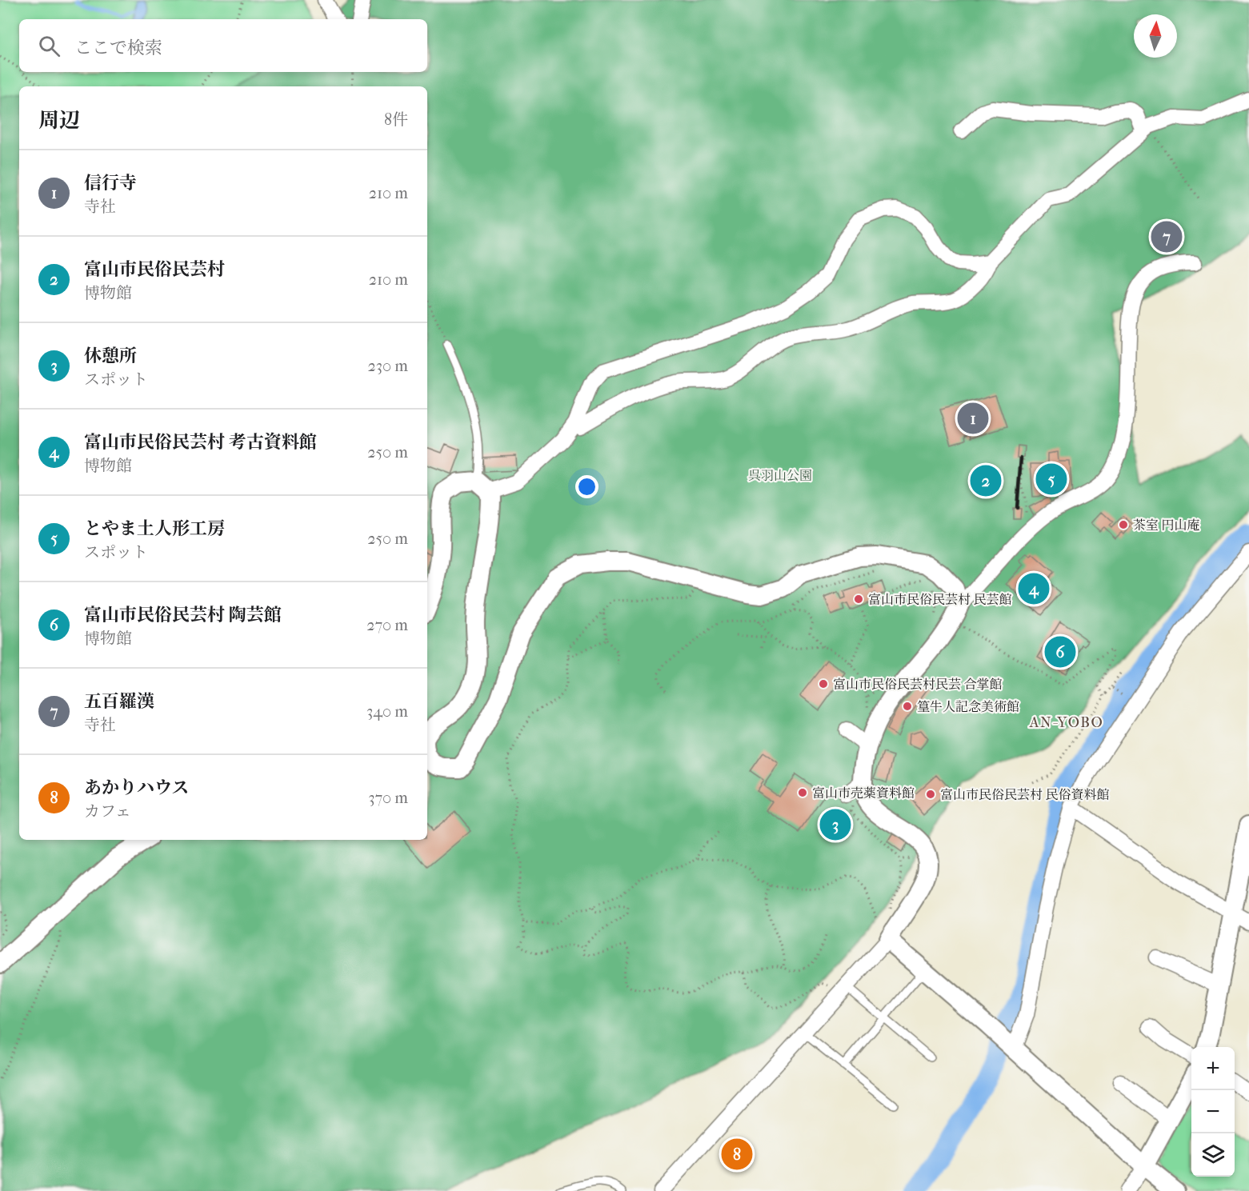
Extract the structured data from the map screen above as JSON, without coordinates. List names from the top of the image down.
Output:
{
  "districts": ["AN-YOBO"],
  "parks": ["呉羽山公園"],
  "places": [
    "茶室 円山庵",
    "富山市民俗民芸村 民芸館",
    "富山市民俗民芸村民芸 合掌館",
    "篁牛人記念美術館",
    "富山市売薬資料館",
    "富山市民俗民芸村 民俗資料館"
  ],
  "north": "top",
  "page": {
    "search": "ここで検索",
    "heading": ["周辺", "8件"],
    "list": [
      {
        "mark": "1",
        "name": "信行寺",
        "note": "寺社",
        "value": "210 m"
      },
      {
        "mark": "2",
        "name": "富山市民俗民芸村",
        "note": "博物館",
        "value": "210 m"
      },
      {
        "mark": "3",
        "name": "休憩所",
        "note": "スポット",
        "value": "230 m"
      },
      {
        "mark": "4",
        "name": "富山市民俗民芸村 考古資料館",
        "note": "博物館",
        "value": "250 m"
      },
      {
        "mark": "5",
        "name": "とやま土人形工房",
        "note": "スポット",
        "value": "250 m"
      },
      {
        "mark": "6",
        "name": "富山市民俗民芸村 陶芸館",
        "note": "博物館",
        "value": "270 m"
      },
      {
        "mark": "7",
        "name": "五百羅漢",
        "note": "寺社",
        "value": "340 m"
      },
      {
        "mark": "8",
        "name": "あかりハウス",
        "note": "カフェ",
        "value": "370 m"
      }
    ],
    "pins": [
      "7",
      "1",
      "5",
      "2",
      "4",
      "6",
      "3",
      "8"
    ],
    "map_buttons": ["+", "−"]
  }
}
